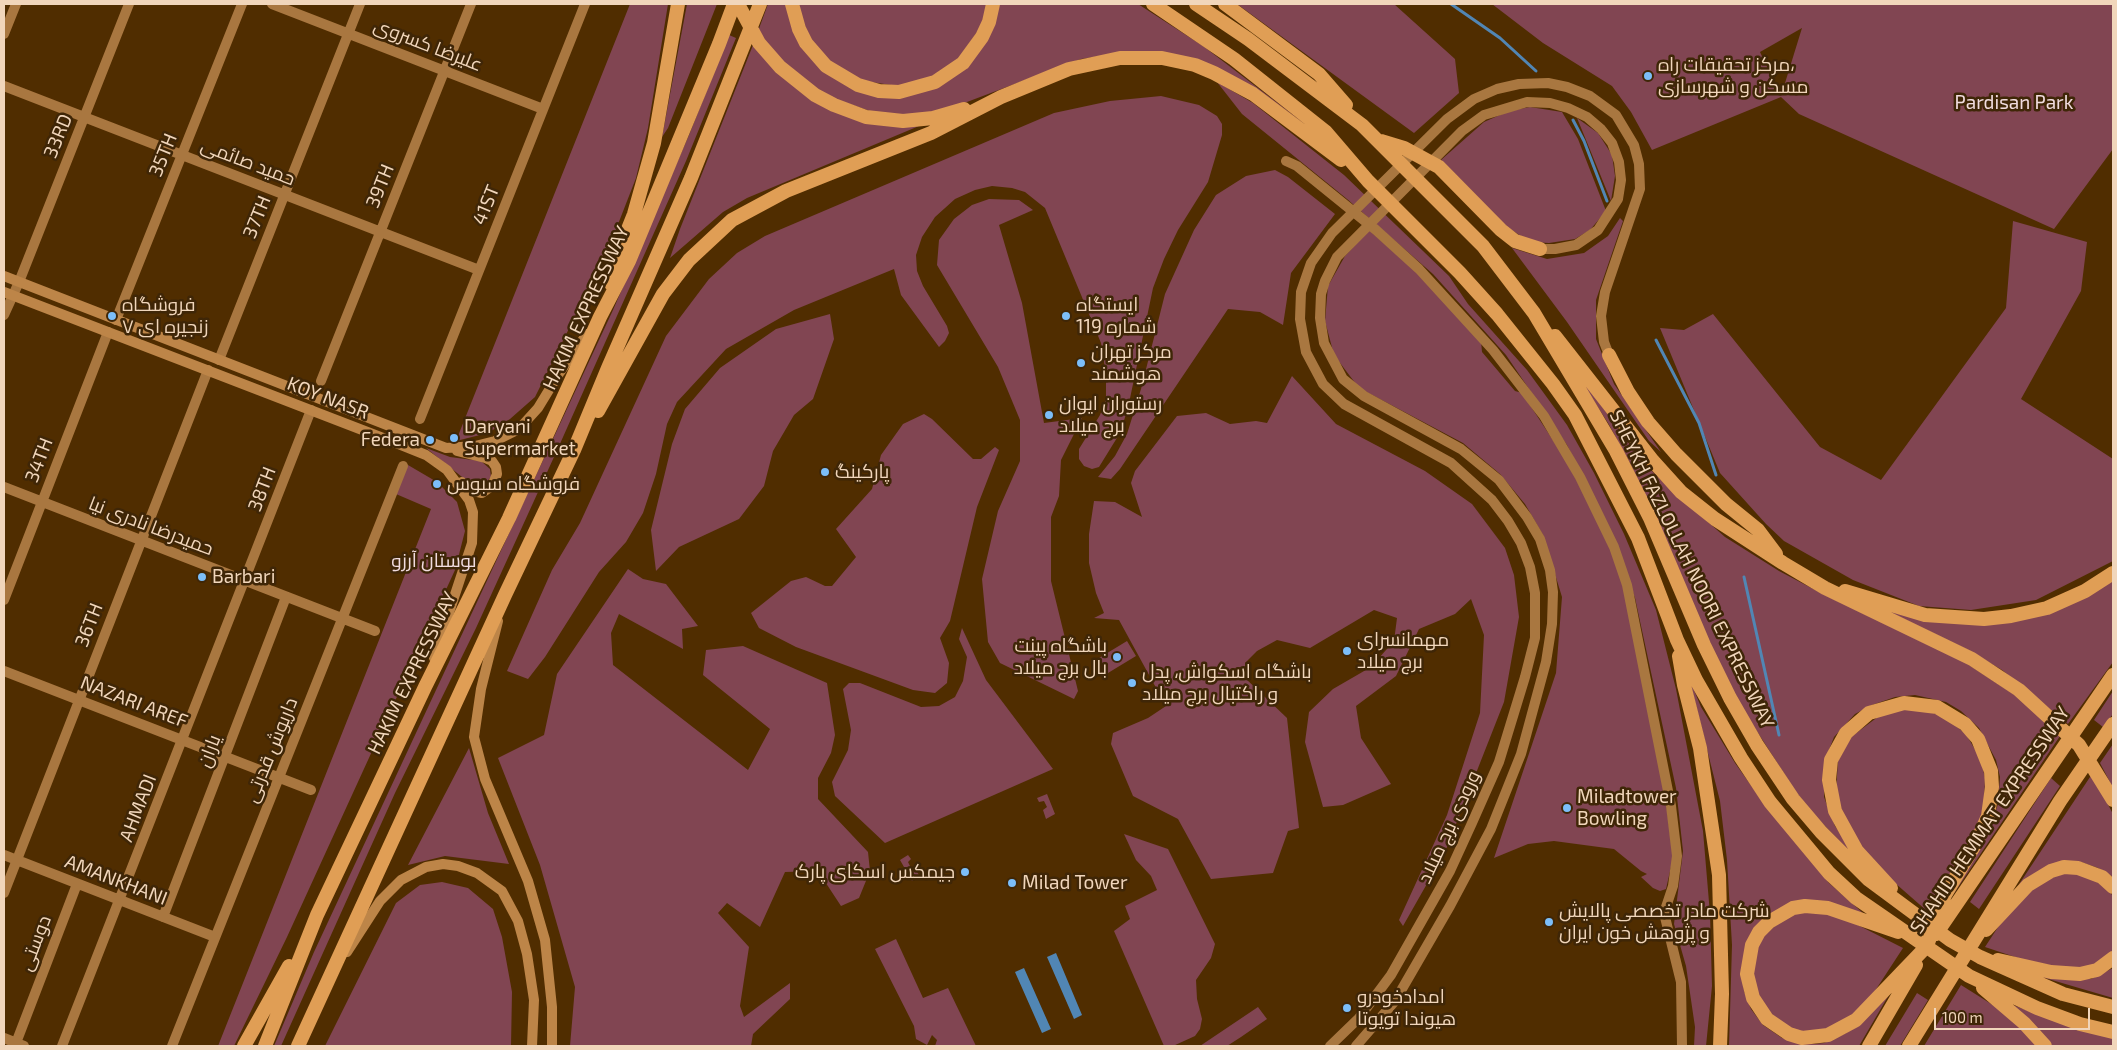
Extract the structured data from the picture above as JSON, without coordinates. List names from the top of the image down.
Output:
{
  "streets": {
    "highway": ["HAKIM EXPRESSWAY", "SHEYKH FAZLOLLAH NOORI EXPRESSWAY", "SHAHID HEMMAT EXPRESSWAY"],
    "main road": ["KOY NASR"],
    "street": [
      "علیرضا کسروی",
      "33RD",
      "35TH",
      "حمید صائمی",
      "39TH",
      "41ST",
      "37TH",
      "34TH",
      "38TH",
      "حمیدرضا نادری نیا",
      "36TH",
      "NAZARI AREF",
      "داریوش قدرتی",
      "یاران",
      "AHMADI",
      "ورودی برج میلاد",
      "AMANKHANI",
      "دوستی"
    ]
  },
  "crossings": [
    ["علیرضا کسروی", "39TH"],
    ["علیرضا کسروی", "41ST"],
    ["علیرضا کسروی", "37TH"],
    ["33RD", "حمید صائمی"],
    ["33RD", "KOY NASR"],
    ["35TH", "حمید صائمی"],
    ["35TH", "KOY NASR"],
    ["حمید صائمی", "39TH"],
    ["حمید صائمی", "41ST"],
    ["حمید صائمی", "37TH"],
    ["37TH", "KOY NASR"],
    ["HAKIM EXPRESSWAY", "KOY NASR"],
    ["KOY NASR", "34TH"],
    ["KOY NASR", "38TH"],
    ["KOY NASR", "36TH"],
    ["34TH", "حمیدرضا نادری نیا"],
    ["38TH", "حمیدرضا نادری نیا"],
    ["38TH", "AHMADI"],
    ["حمیدرضا نادری نیا", "36TH"],
    ["حمیدرضا نادری نیا", "داریوش قدرتی"],
    ["حمیدرضا نادری نیا", "یاران"],
    ["حمیدرضا نادری نیا", "AHMADI"],
    ["36TH", "NAZARI AREF"],
    ["36TH", "AMANKHANI"],
    ["NAZARI AREF", "داریوش قدرتی"],
    ["NAZARI AREF", "یاران"],
    ["NAZARI AREF", "AHMADI"],
    ["داریوش قدرتی", "AMANKHANI"],
    ["یاران", "AMANKHANI"],
    ["AHMADI", "AMANKHANI"],
    ["AMANKHANI", "دوستی"]
  ],
  "parks": ["Pardisan Park", "بوستان آرزو"],
  "places": [
    "مرکز تحقیقات راه، مسکن و شهرسازی",
    "فروشگاه زنجیره ای ۷",
    "ایستگاه شماره 119",
    "مرکز تهران هوشمند",
    "رستوران ایوان برج میلاد",
    "Daryani Supermarket",
    "Federa",
    "پارکینگ",
    "فروشگاه سبوس",
    "Barbari",
    "مهمانسرای برج میلاد",
    "باشگاه پینت بال برج میلاد",
    "باشگاه اسکواش، پدل و راکتبال برج میلاد",
    "Miladtower Bowling",
    "جیمکس اسکای پارک",
    "Milad Tower",
    "شرکت مادر تخصصی پالایش و پژوهش خون ایران",
    "امدادخودرو هیوندا تویوتا"
  ],
  "scale_bar": "100 m"
}
